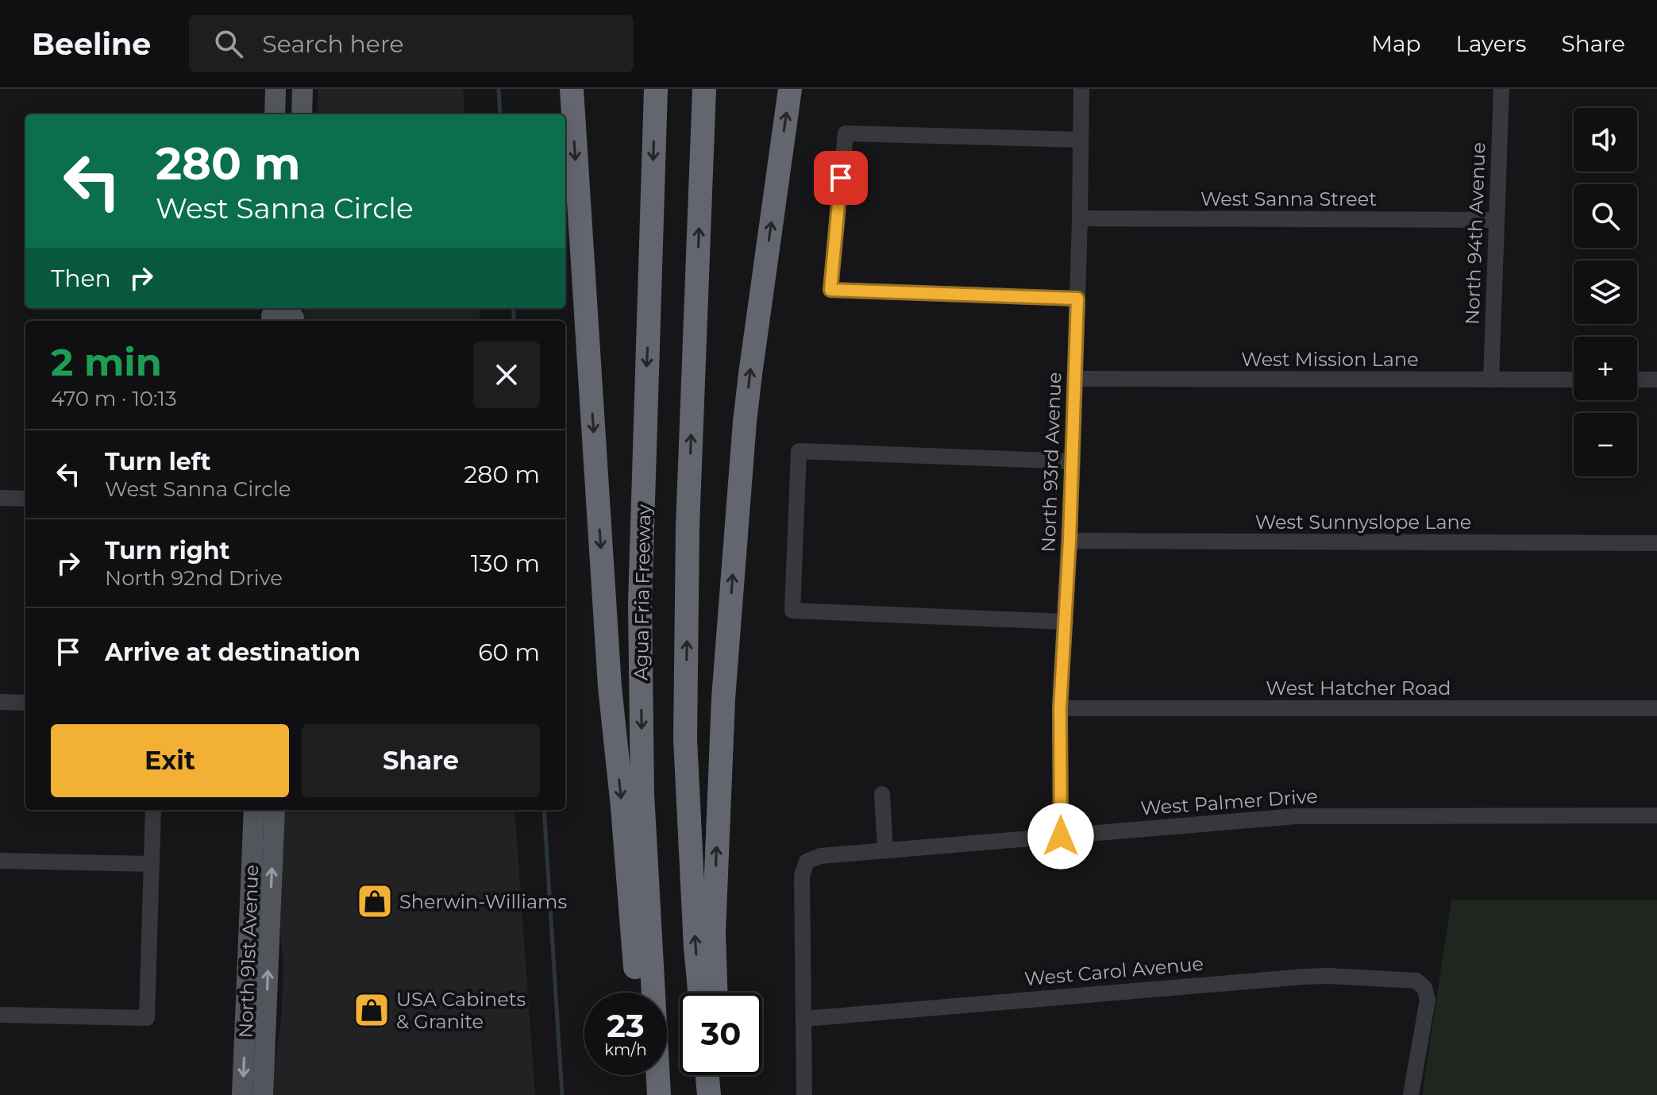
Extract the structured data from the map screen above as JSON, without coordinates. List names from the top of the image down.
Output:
{
  "streets": {
    "highway": ["Agua Fria Freeway"],
    "main road": ["North 91st Avenue"],
    "street": [
      "West Sanna Street",
      "North 94th Avenue",
      "West Mission Lane",
      "North 93rd Avenue",
      "West Sunnyslope Lane",
      "West Hatcher Road",
      "West Palmer Drive",
      "West Carol Avenue"
    ]
  },
  "crossings": [
    ["West Sanna Street", "North 94th Avenue"],
    ["West Sanna Street", "North 93rd Avenue"],
    ["North 94th Avenue", "West Mission Lane"],
    ["West Mission Lane", "North 93rd Avenue"],
    ["North 93rd Avenue", "West Sunnyslope Lane"],
    ["North 93rd Avenue", "West Hatcher Road"],
    ["North 93rd Avenue", "West Palmer Drive"],
    ["West Palmer Drive", "West Carol Avenue"]
  ],
  "places": {
    "shop": ["Sherwin-Williams", "USA Cabinets & Granite"]
  },
  "page": {
    "header": "Beeline",
    "search": "Search here",
    "nav": ["Map", "Layers", "Share"],
    "map_buttons": ["+", "−"],
    "turn": ["280 m", "West Sanna Circle"],
    "then": "Then",
    "heading": ["2 min", "470 m · 10:13"],
    "list": [
      {
        "name": "Turn left",
        "note": "West Sanna Circle",
        "value": "280 m"
      },
      {
        "name": "Turn right",
        "note": "North 92nd Drive",
        "value": "130 m"
      },
      {
        "name": "Arrive at destination",
        "value": "60 m"
      }
    ],
    "buttons": ["Exit", "Share"],
    "speed": "23 km/h",
    "limit": "30"
  }
}
